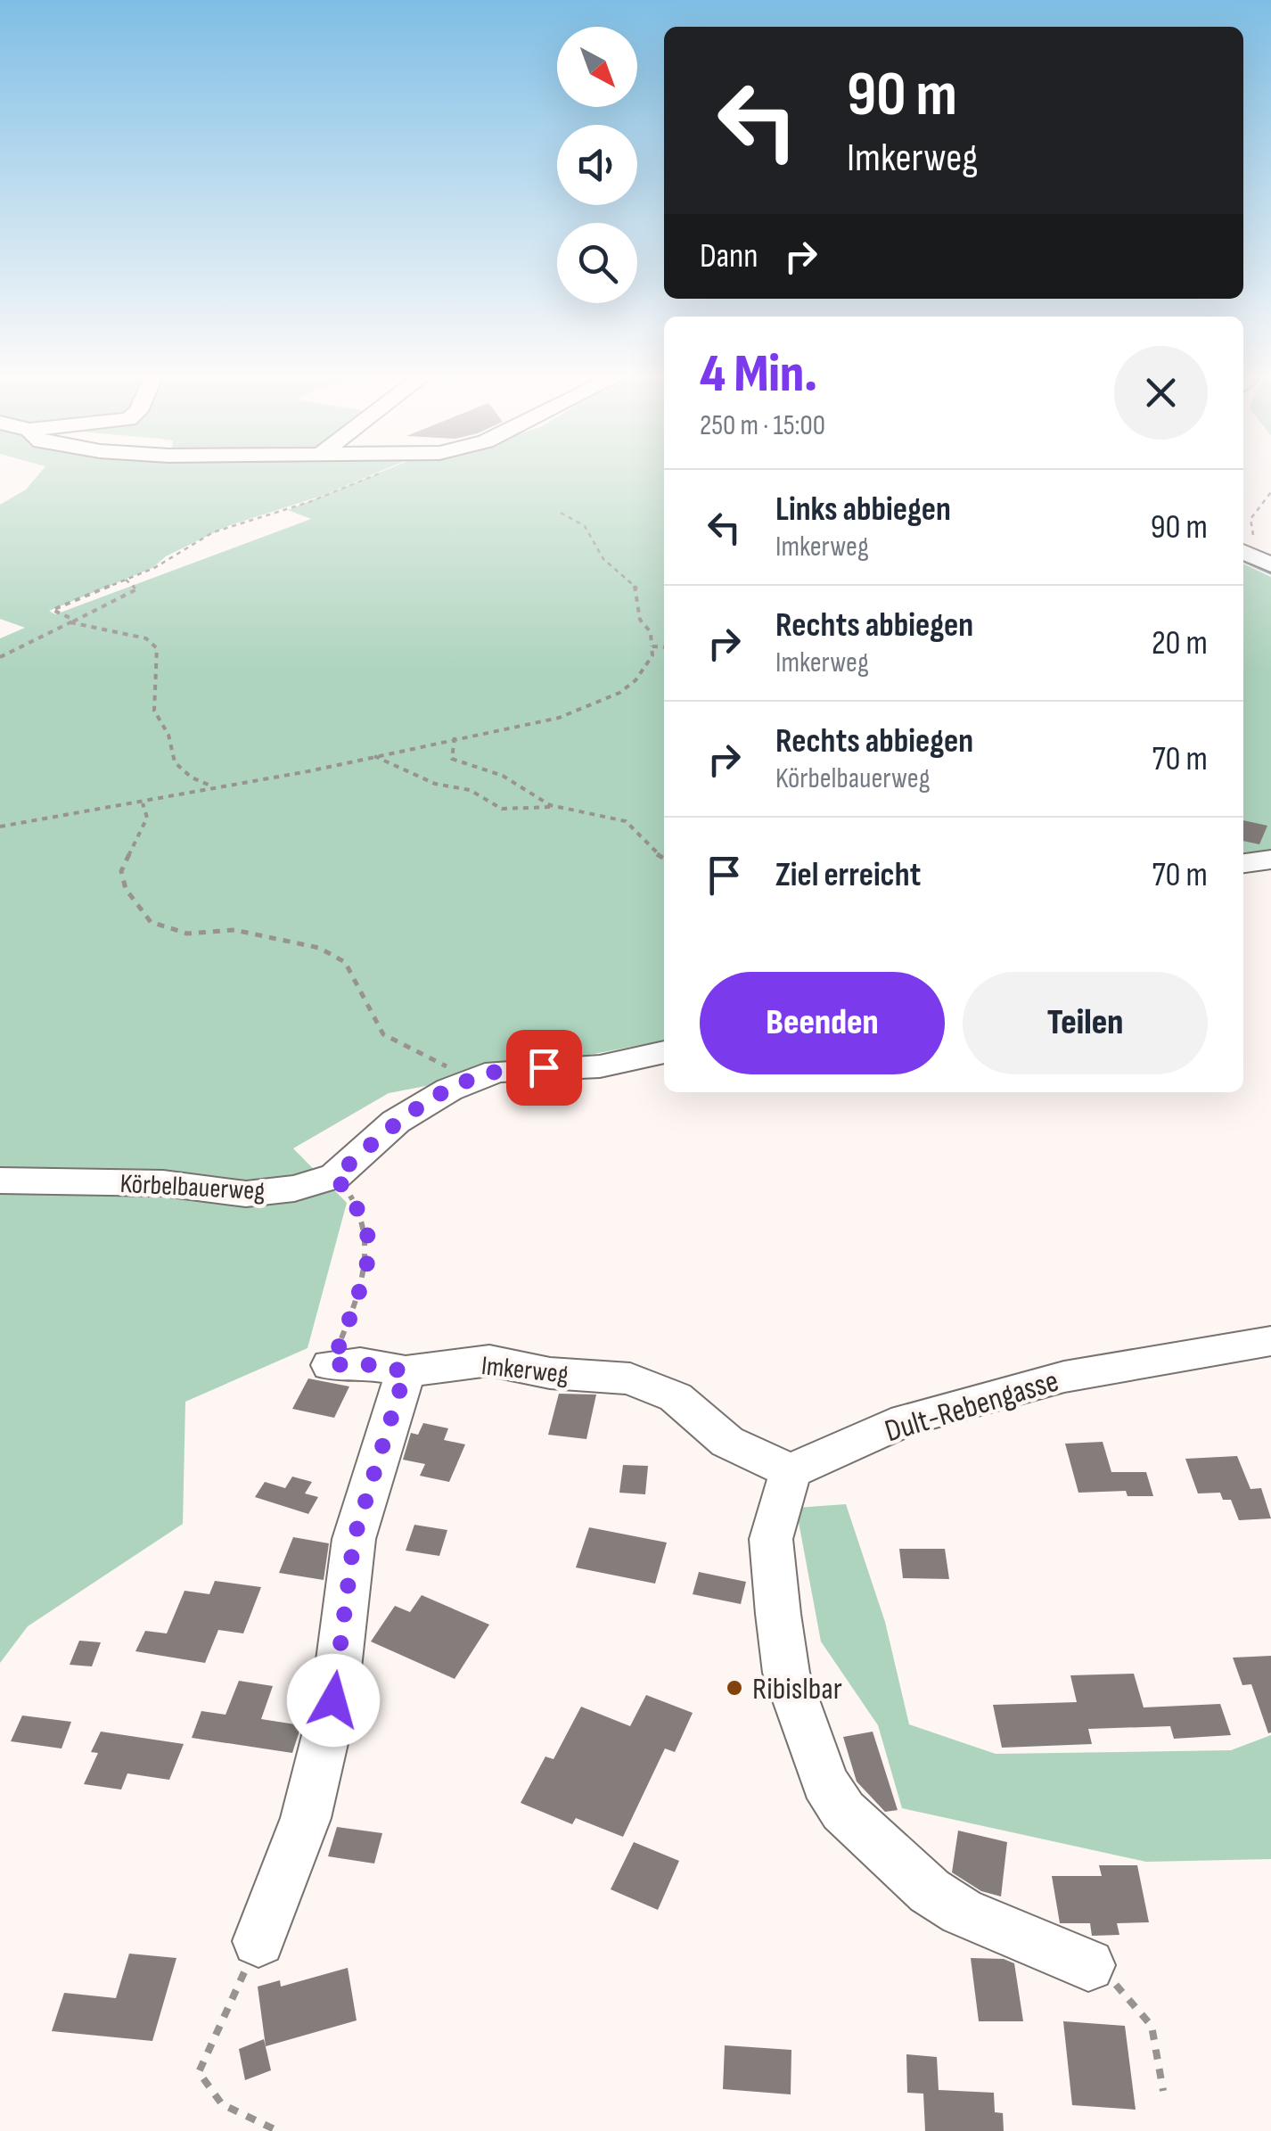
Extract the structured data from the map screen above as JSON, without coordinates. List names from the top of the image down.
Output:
{
  "streets": {
    "street": ["Körbelbauerweg", "Imkerweg", "Dult-Rebengasse"]
  },
  "crossings": [
    ["Imkerweg", "Dult-Rebengasse"]
  ],
  "places": ["Ribislbar"],
  "north": "bottom right",
  "page": {
    "turn": ["90 m", "Imkerweg"],
    "then": "Dann",
    "heading": ["4 Min.", "250 m · 15:00"],
    "list": [
      {
        "name": "Links abbiegen",
        "note": "Imkerweg",
        "value": "90 m"
      },
      {
        "name": "Rechts abbiegen",
        "note": "Imkerweg",
        "value": "20 m"
      },
      {
        "name": "Rechts abbiegen",
        "note": "Körbelbauerweg",
        "value": "70 m"
      },
      {
        "name": "Ziel erreicht",
        "value": "70 m"
      }
    ],
    "buttons": ["Beenden", "Teilen"]
  }
}
